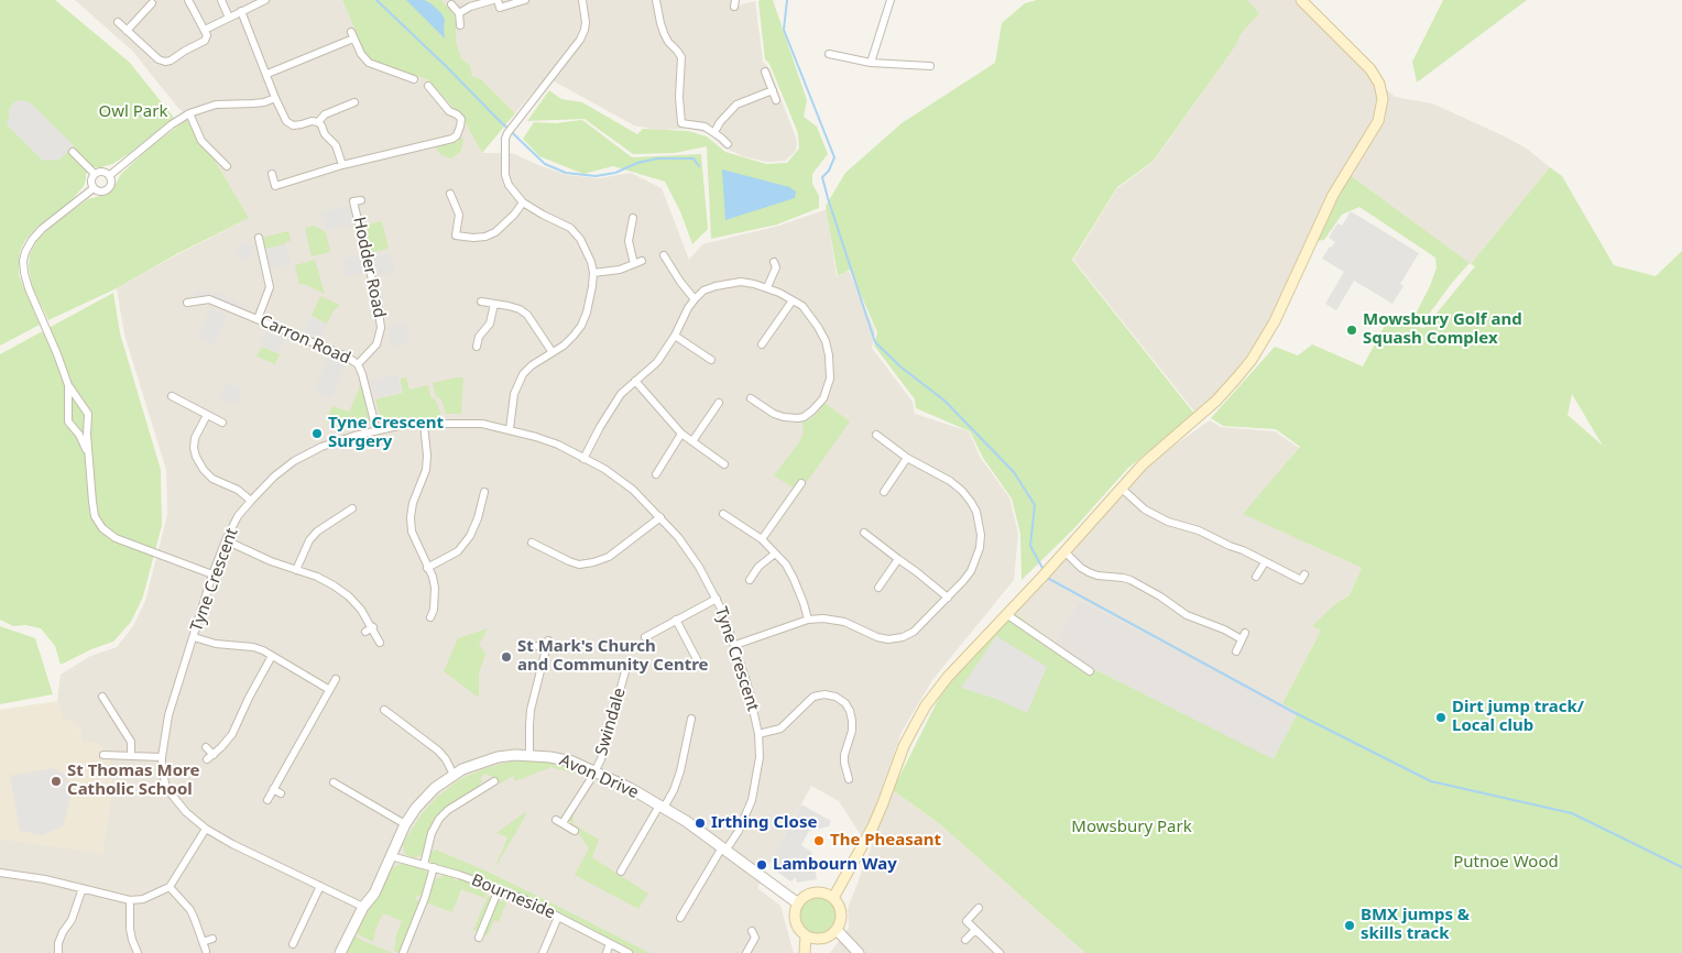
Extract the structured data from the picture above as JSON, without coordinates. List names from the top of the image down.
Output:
{
  "streets": {
    "street": [
      "Hodder Road",
      "Carron Road",
      "Tyne Crescent",
      "Swindale",
      "Avon Drive",
      "Bourneside"
    ]
  },
  "crossings": [
    ["Hodder Road", "Carron Road"],
    ["Carron Road", "Tyne Crescent"],
    ["Tyne Crescent", "Avon Drive"],
    ["Swindale", "Avon Drive"],
    ["Avon Drive", "Bourneside"]
  ],
  "parks": ["Owl Park", "Mowsbury Park", "Putnoe Wood"],
  "places": [
    "Mowsbury Golf and Squash Complex",
    "Tyne Crescent Surgery",
    "St Mark's Church and Community Centre",
    "Dirt jump track/ Local club",
    "St Thomas More Catholic School",
    "Irthing Close",
    "The Pheasant",
    "Lambourn Way",
    "BMX jumps & skills track"
  ]
}
